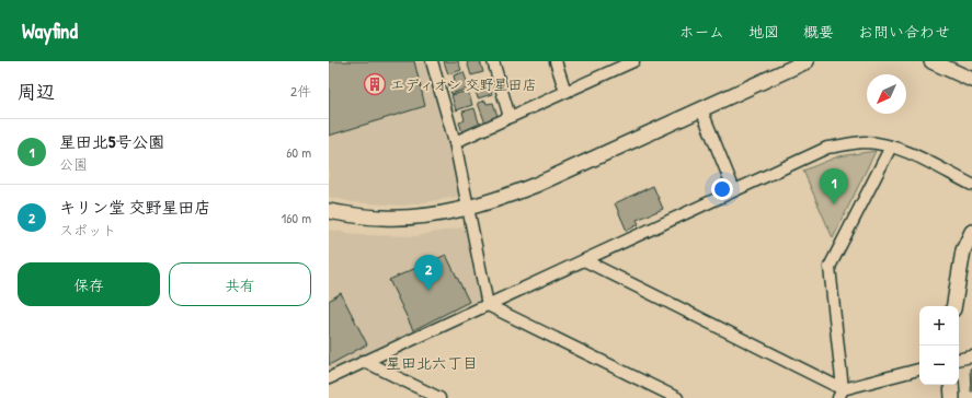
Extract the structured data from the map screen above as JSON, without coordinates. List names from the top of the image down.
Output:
{
  "districts": ["星田北六丁目"],
  "places": {
    "building": ["エディオン 交野星田店"]
  },
  "north": "bottom left",
  "page": {
    "header": "Wayfind",
    "nav": [
      "ホーム",
      "地図",
      "概要",
      "お問い合わせ"
    ],
    "heading": ["周辺", "2件"],
    "list": [
      {
        "mark": "1",
        "name": "星田北5号公園",
        "note": "公園",
        "value": "60 m"
      },
      {
        "mark": "2",
        "name": "キリン堂 交野星田店",
        "note": "スポット",
        "value": "160 m"
      }
    ],
    "pins": ["1", "2"],
    "buttons": ["保存", "共有"],
    "map_buttons": ["+", "−"]
  }
}
